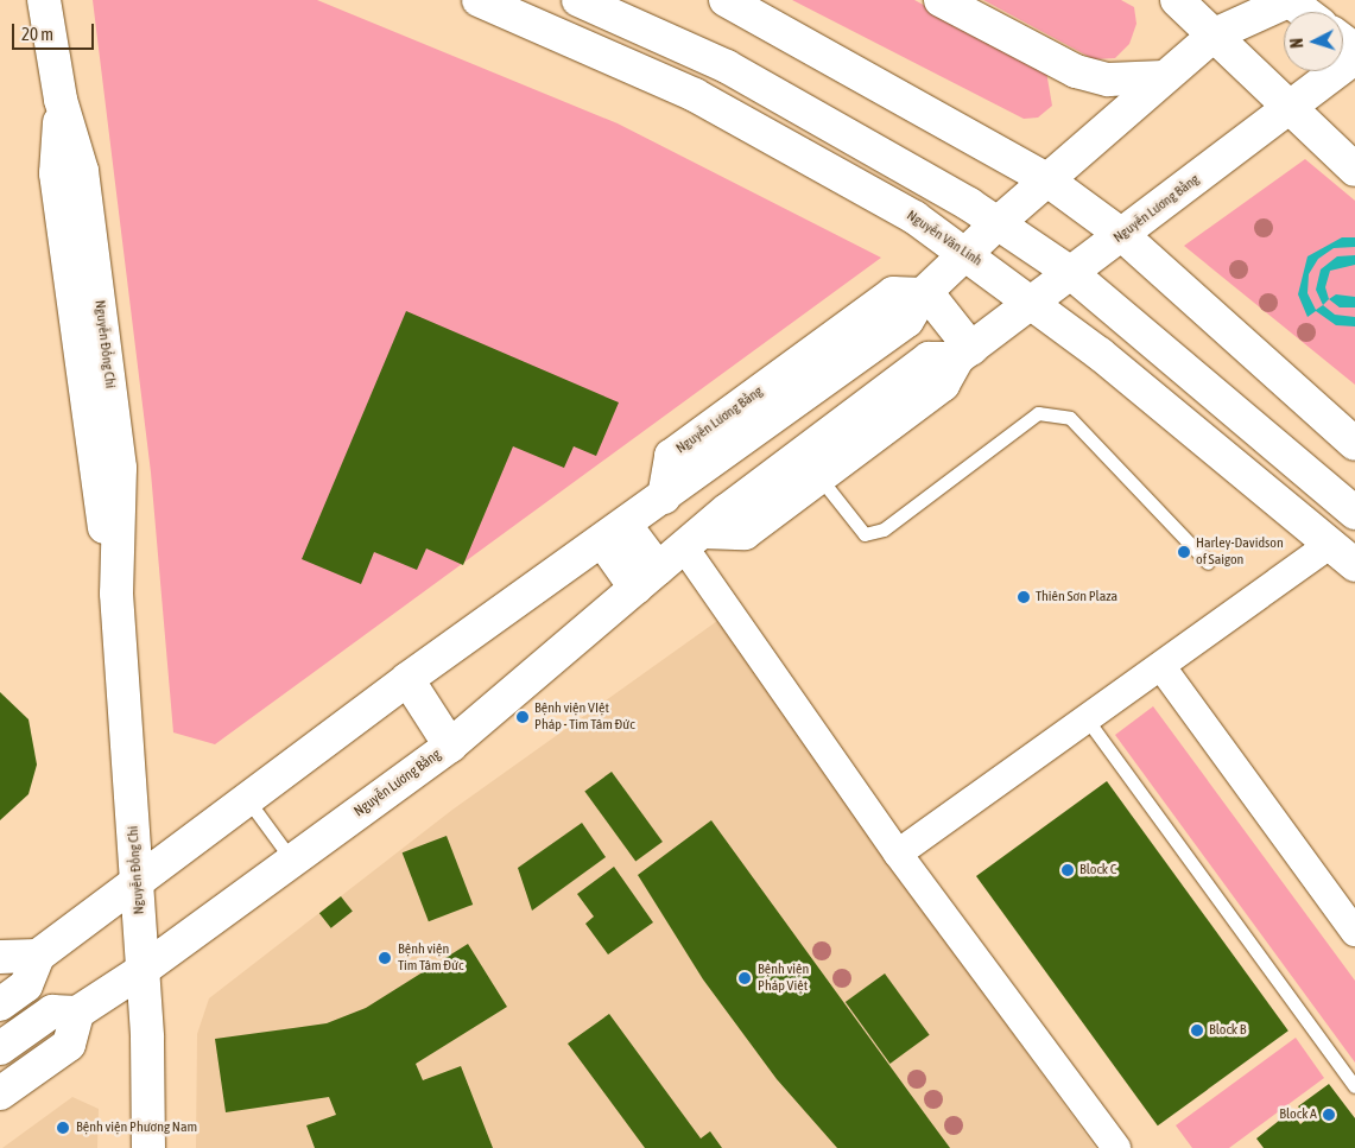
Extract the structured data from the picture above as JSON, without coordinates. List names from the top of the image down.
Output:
{
  "streets": {
    "main road": ["Nguyễn Lương Bằng", "Nguyễn Văn Linh", "Nguyễn Đổng Chi"]
  },
  "crossings": [
    ["Nguyễn Lương Bằng", "Nguyễn Văn Linh"],
    ["Nguyễn Lương Bằng", "Nguyễn Đổng Chi"]
  ],
  "places": [
    "Harley-Davidson of Saigon",
    "Thiên Sơn Plaza",
    "Bệnh viện VIệt Pháp - Tim Tâm Đức",
    "Block C",
    "Bệnh viện Tim Tâm Đức",
    "Bệnh viện Pháp Việt",
    "Block B",
    "Block A",
    "Bệnh viện Phương Nam"
  ],
  "scale_bar": "20 m",
  "north": "left"
}
